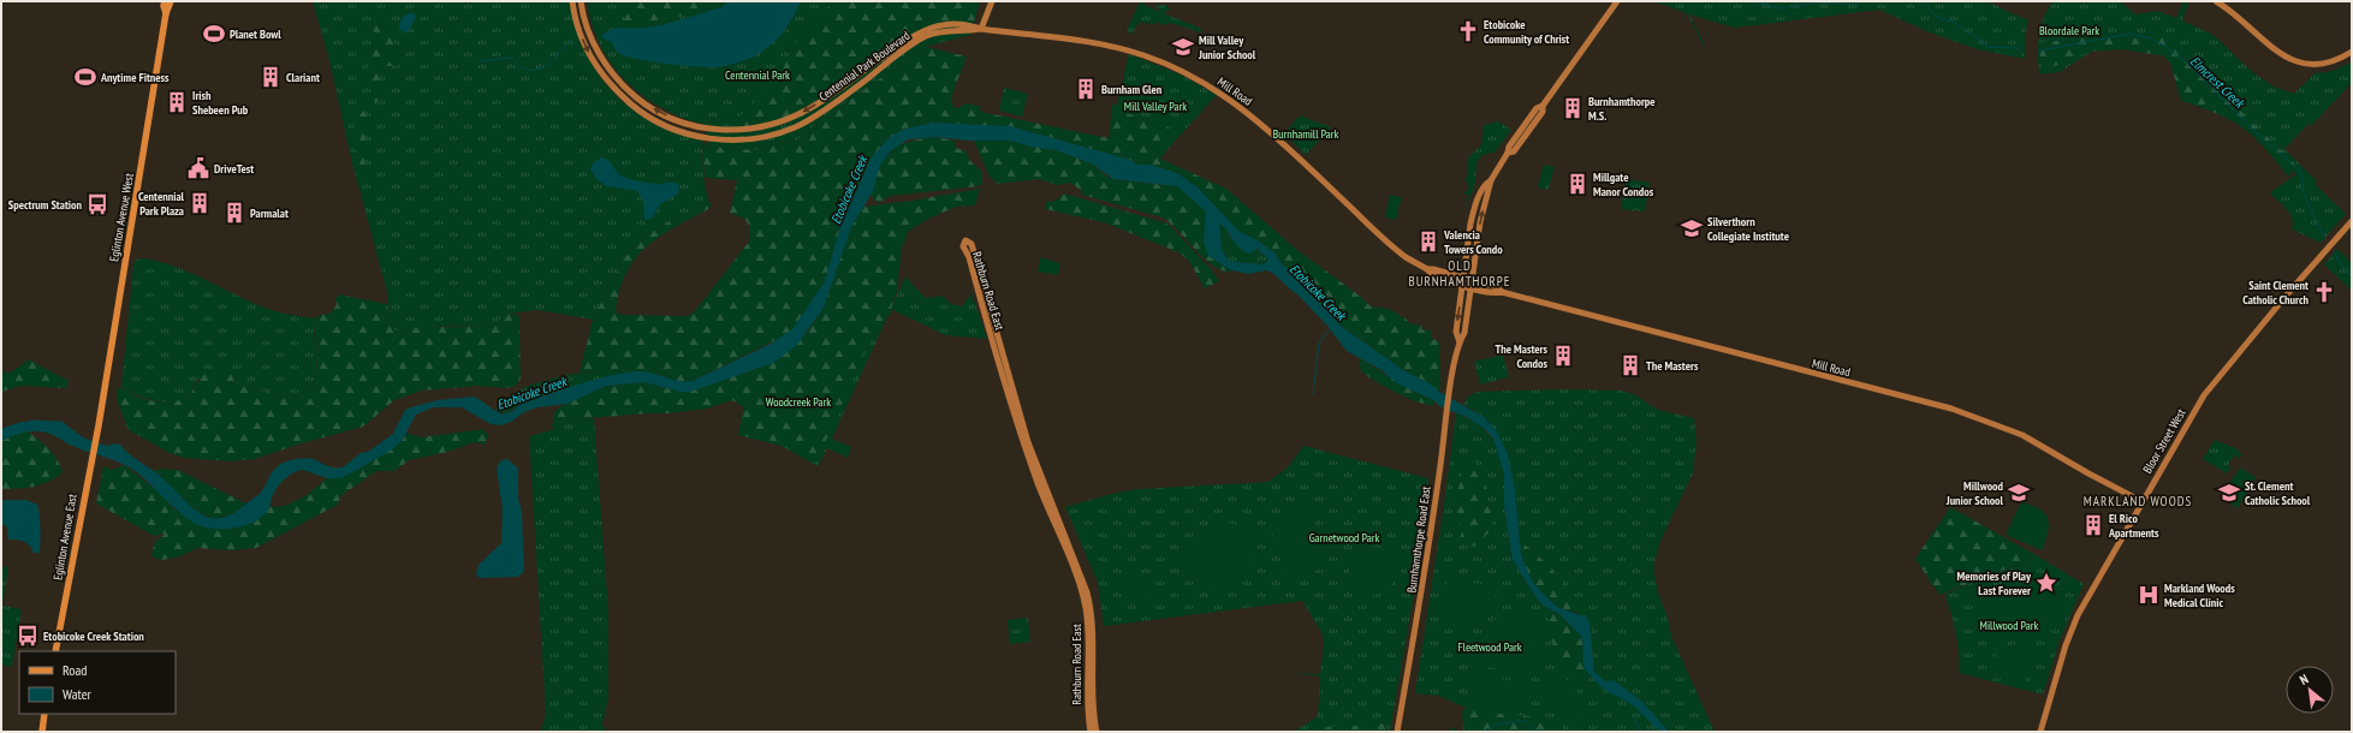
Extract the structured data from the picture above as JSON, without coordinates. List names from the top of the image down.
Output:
{
  "streets": {
    "main road": ["Eglinton Avenue West", "Eglinton Avenue East"],
    "street": [
      "Centennial Park Boulevard",
      "Mill Road",
      "Rathburn Road East",
      "Bloor Street West",
      "Burnhamthorpe Road East"
    ]
  },
  "crossings": [
    ["Centennial Park Boulevard", "Mill Road"],
    ["Mill Road", "Bloor Street West"],
    ["Eglinton Avenue West", "Eglinton Avenue East"]
  ],
  "districts": ["OLD BURNHAMTHORPE", "MARKLAND WOODS"],
  "water": ["Elmcrest Creek", "Etobicoke Creek"],
  "parks": [
    "Bloordale Park",
    "Centennial Park",
    "Mill Valley Park",
    "Burnhamill Park",
    "Woodcreek Park",
    "Garnetwood Park",
    "Millwood Park",
    "Fleetwood Park"
  ],
  "places": {
    "church": ["Etobicoke Community of Christ", "Saint Clement Catholic Church"],
    "sports": ["Planet Bowl", "Anytime Fitness"],
    "school or university": [
      "Mill Valley Junior School",
      "Silverthorn Collegiate Institute",
      "Millwood Junior School",
      "St. Clement Catholic School"
    ],
    "building": [
      "Clariant",
      "Burnham Glen",
      "Irish Shebeen Pub",
      "Burnhamthorpe M.S.",
      "Millgate Manor Condos",
      "Centennial Park Plaza",
      "Parmalat",
      "Valencia Towers Condo",
      "The Masters Condos",
      "The Masters",
      "El Rico Apartments"
    ],
    "public building": ["DriveTest"],
    "bus stop": ["Spectrum Station", "Etobicoke Creek Station"],
    "place": ["Memories of Play Last Forever"],
    "hospital": ["Markland Woods Medical Clinic"]
  },
  "legend": ["Road", "Water"],
  "north": "top left"
}
